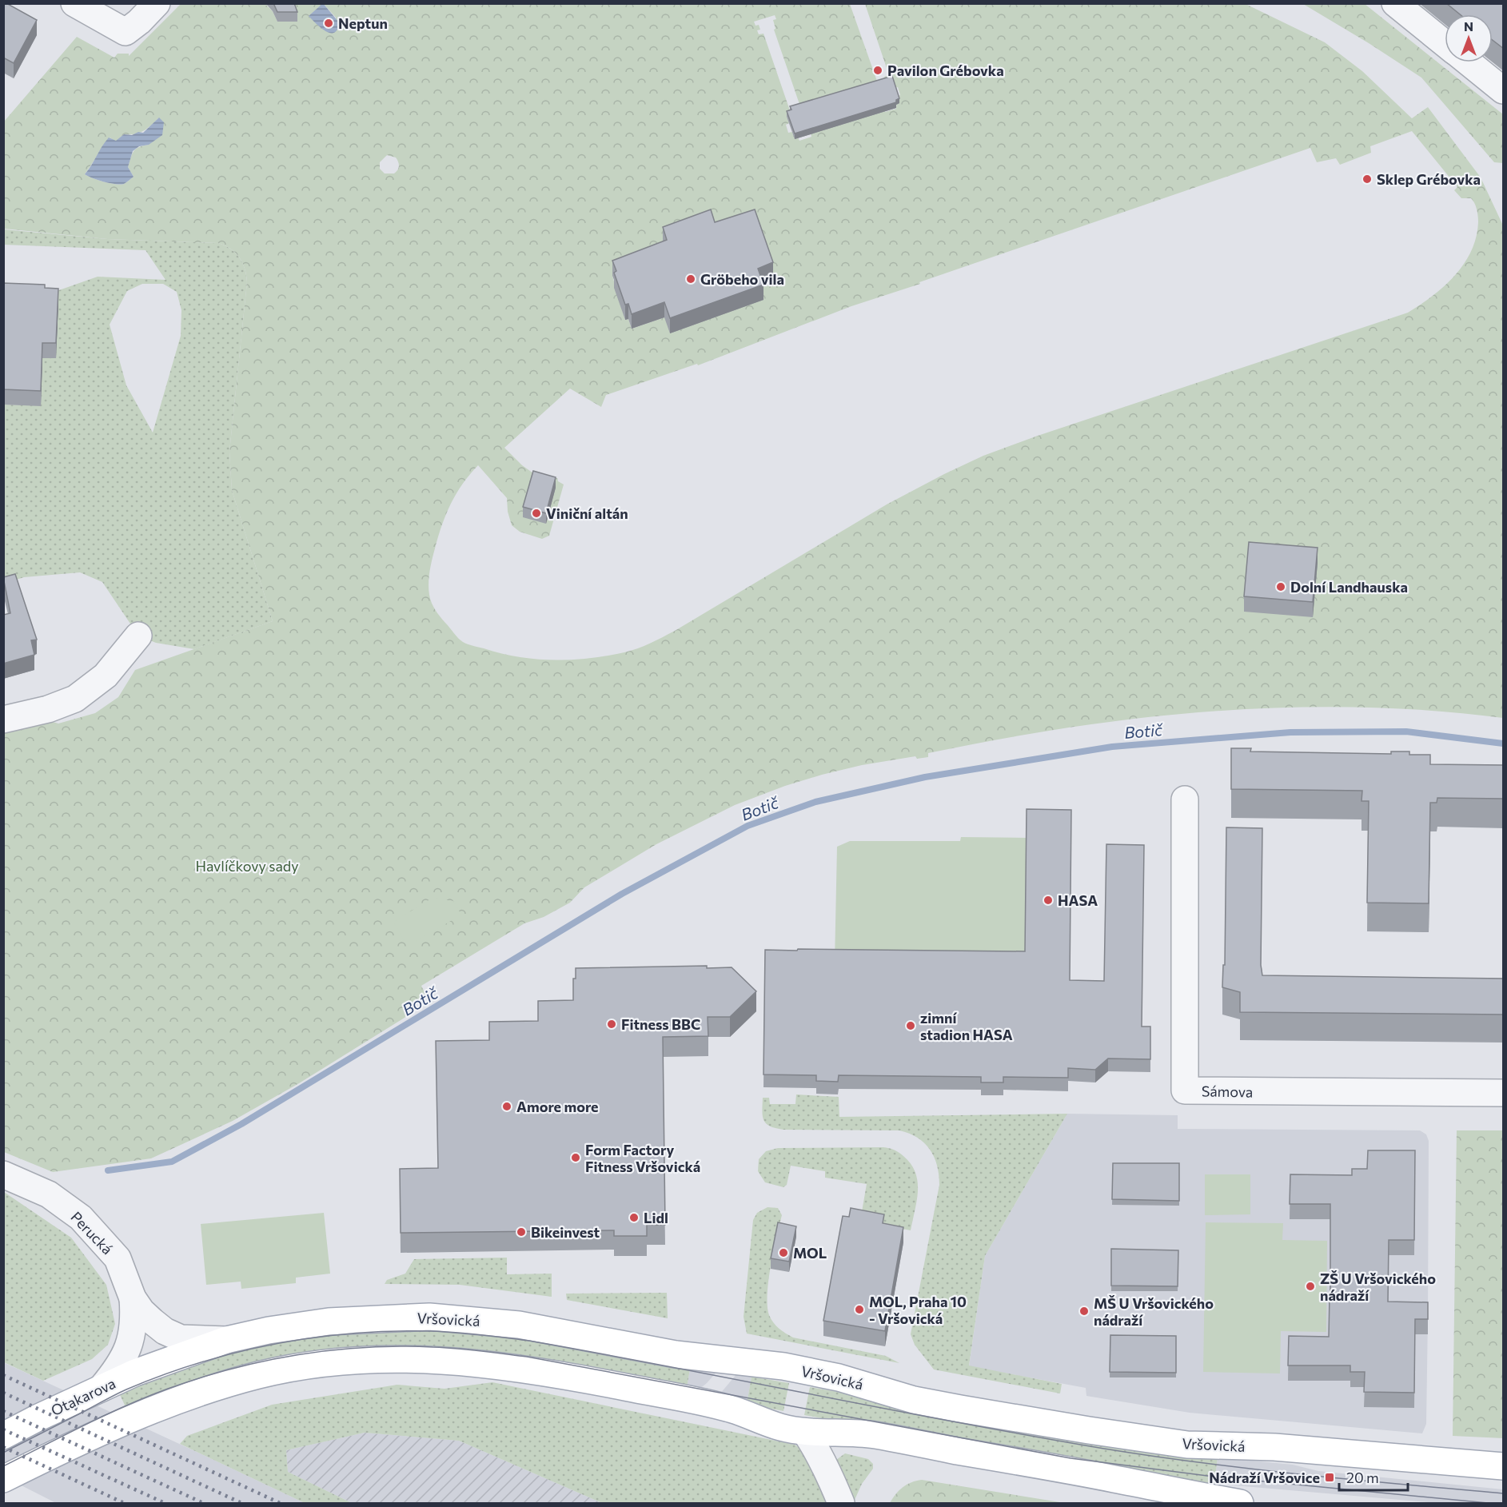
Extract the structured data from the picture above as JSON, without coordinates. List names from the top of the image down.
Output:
{
  "streets": {
    "main road": ["Vršovická", "Otakarova"],
    "street": ["Sámova", "Perucká"]
  },
  "crossings": [
    ["Perucká", "Vršovická"],
    ["Perucká", "Otakarova"],
    ["Vršovická", "Otakarova"]
  ],
  "water": ["Botič"],
  "parks": ["Havlíčkovy sady"],
  "places": {
    "other": [
      "Neptun",
      "Pavilon Grébovka",
      "Sklep Grébovka",
      "Gröbeho vila",
      "Viniční altán",
      "Dolní Landhauska",
      "HASA",
      "Fitness BBC",
      "zimní stadion HASA",
      "Amore more",
      "Form Factory Fitness Vršovická",
      "Lidl",
      "Bikeinvest",
      "MOL",
      "ZŠ U Vršovického nádraží",
      "MOL, Praha 10 - Vršovická",
      "MŠ U Vršovického nádraží"
    ],
    "transit": ["Nádraží Vršovice"]
  },
  "scale_bar": "20 m",
  "north": "top"
}
